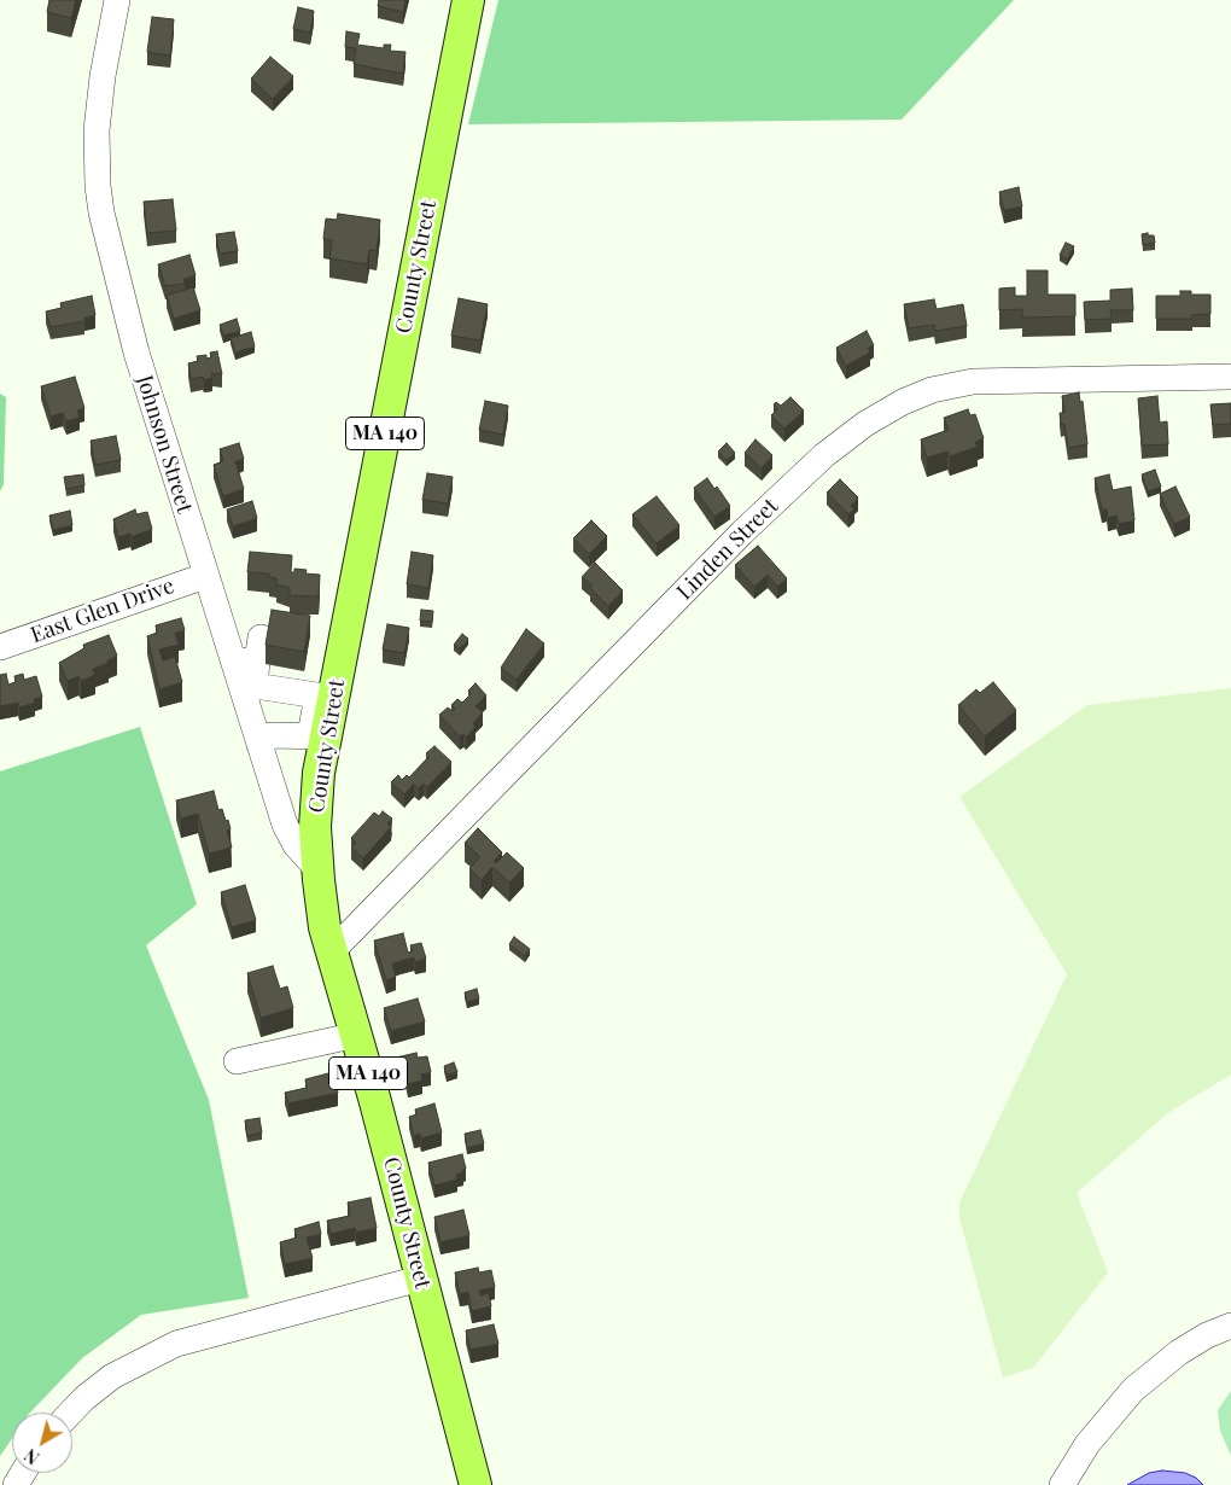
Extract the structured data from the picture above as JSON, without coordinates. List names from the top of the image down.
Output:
{
  "streets": {
    "main road": ["County Street", "MA 140"],
    "street": ["Johnson Street", "Linden Street", "East Glen Drive"]
  },
  "crossings": [
    ["County Street", "Johnson Street"],
    ["County Street", "Linden Street"],
    ["Johnson Street", "East Glen Drive"]
  ],
  "north": "bottom left"
}
